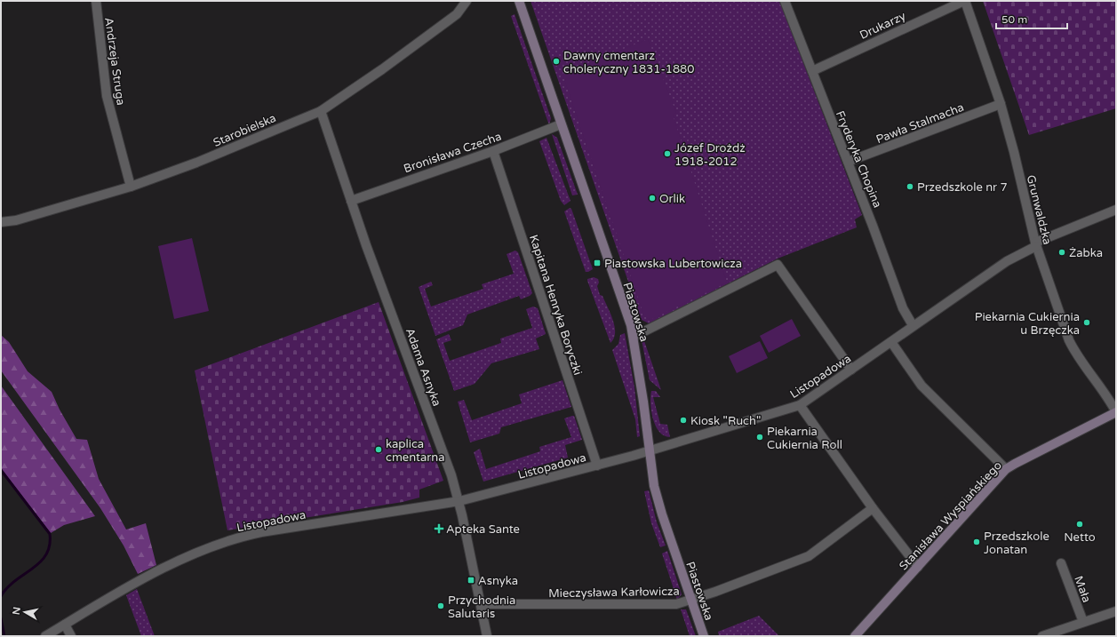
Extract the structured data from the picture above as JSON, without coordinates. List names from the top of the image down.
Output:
{
  "streets": {
    "street": [
      "Drukarzy",
      "Andrzeja Struga",
      "Pawła Stalmacha",
      "Starobielska",
      "Bronisława Czecha",
      "Fryderyka Chopina",
      "Grunwaldzka",
      "Kapitana Henryka Boryczki",
      "Piastowska",
      "Adama Asnyka",
      "Listopadowa",
      "Stanisława Wyspiańskiego",
      "Mała",
      "Mieczysława Karłowicza"
    ]
  },
  "crossings": [
    ["Drukarzy", "Fryderyka Chopina"],
    ["Drukarzy", "Grunwaldzka"],
    ["Andrzeja Struga", "Starobielska"],
    ["Pawła Stalmacha", "Fryderyka Chopina"],
    ["Pawła Stalmacha", "Grunwaldzka"],
    ["Starobielska", "Adama Asnyka"],
    ["Bronisława Czecha", "Kapitana Henryka Boryczki"],
    ["Bronisława Czecha", "Piastowska"],
    ["Bronisława Czecha", "Adama Asnyka"],
    ["Fryderyka Chopina", "Listopadowa"],
    ["Grunwaldzka", "Listopadowa"],
    ["Grunwaldzka", "Stanisława Wyspiańskiego"],
    ["Kapitana Henryka Boryczki", "Listopadowa"],
    ["Piastowska", "Listopadowa"],
    ["Piastowska", "Mieczysława Karłowicza"],
    ["Adama Asnyka", "Listopadowa"],
    ["Adama Asnyka", "Mieczysława Karłowicza"]
  ],
  "places": {
    "other": [
      "Dawny cmentarz choleryczny 1831-1880",
      "Józef Drożdż 1918-2012",
      "Przedszkole nr 7",
      "Orlik",
      "Żabka",
      "Piekarnia Cukiernia u Brzęczka",
      "Kiosk \"Ruch\"",
      "Piekarnia Cukiernia Roll",
      "kaplica cmentarna",
      "Netto",
      "Przedszkole Jonatan",
      "Przychodnia Salutaris"
    ],
    "transit": ["Piastowska Lubertowicza", "Asnyka"],
    "health": ["Apteka Sante"]
  },
  "scale_bar": "50 m",
  "north": "left"
}
